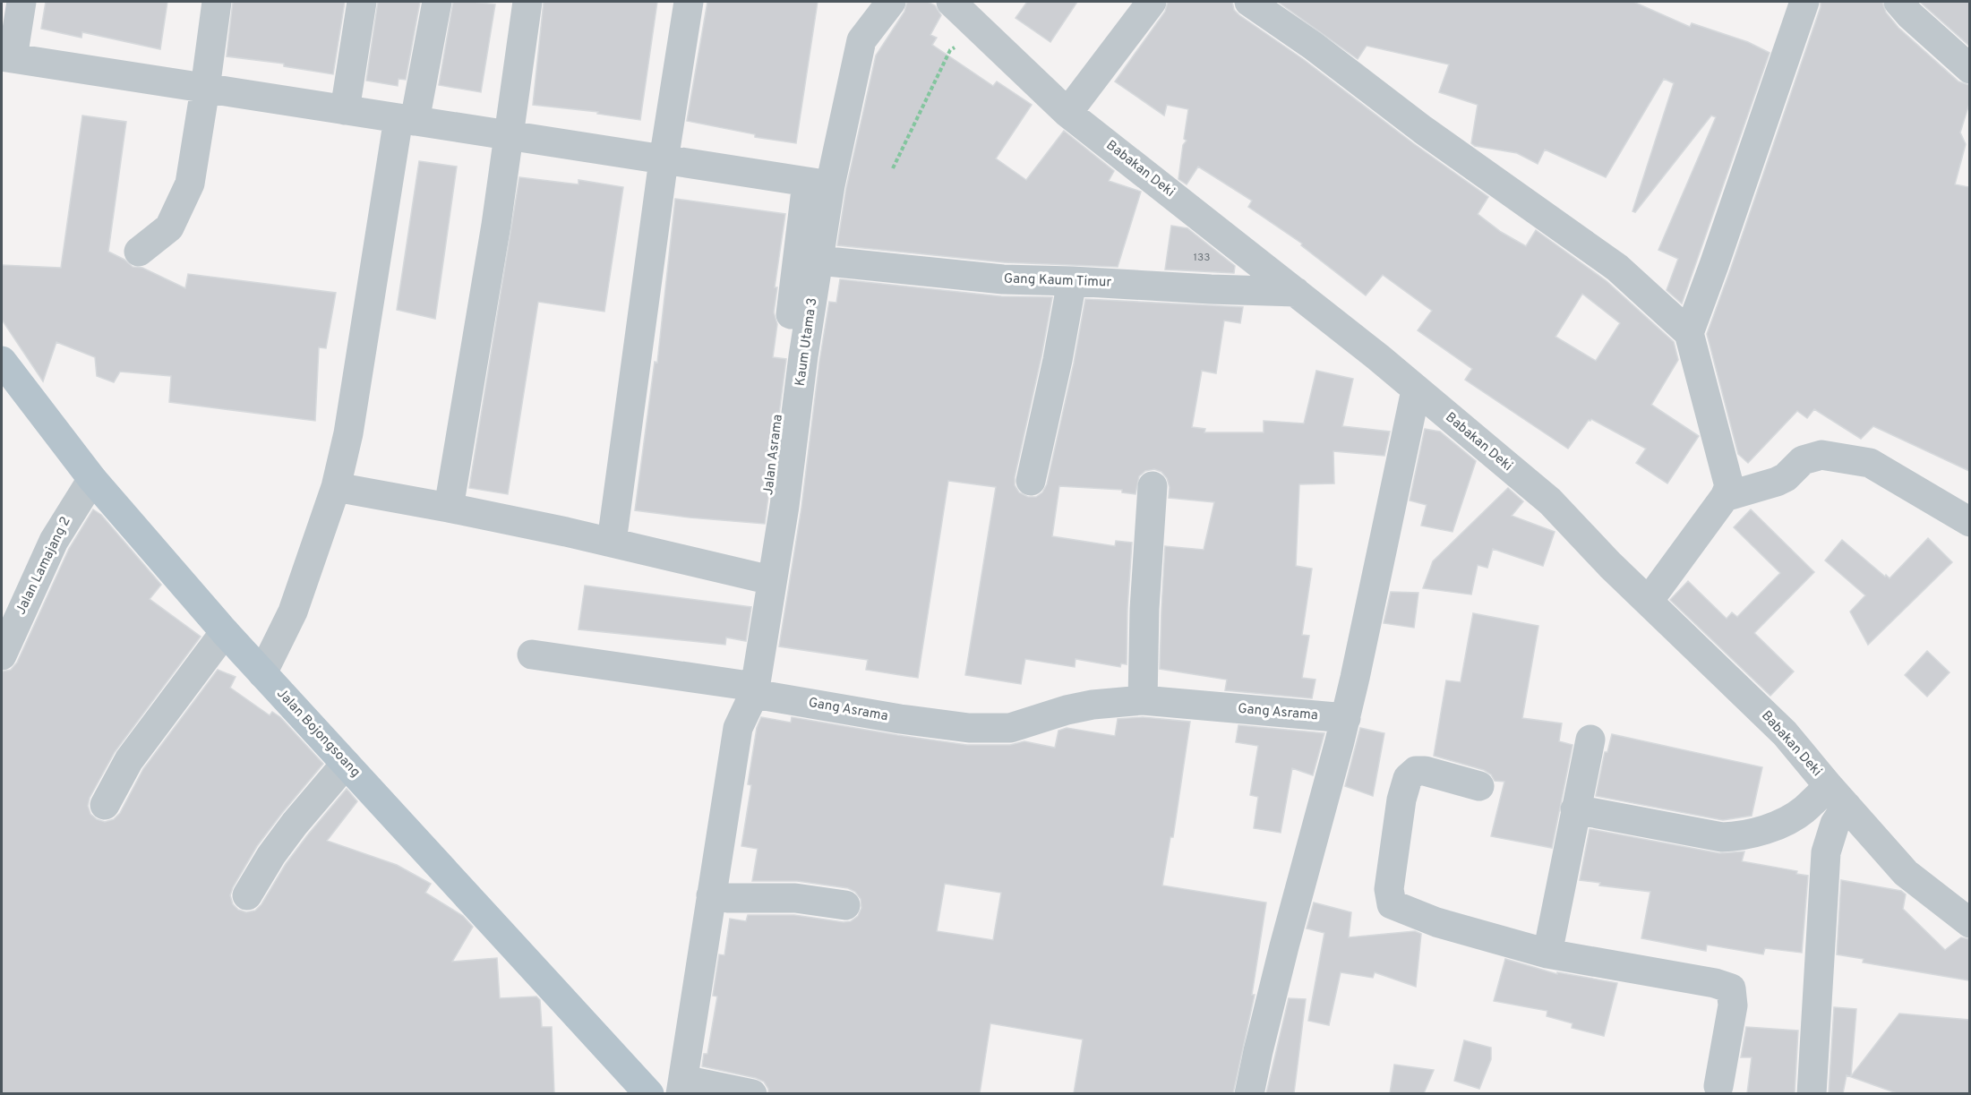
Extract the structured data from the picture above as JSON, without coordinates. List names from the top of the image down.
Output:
{
  "streets": {
    "main road": ["Jalan Bojongsoang"],
    "street": [
      "Babakan Deki",
      "Gang Kaum Timur",
      "Kaum Utama 3",
      "Jalan Asrama",
      "Jalan Lamajang 2",
      "Gang Asrama"
    ]
  },
  "crossings": [
    ["Babakan Deki", "Gang Kaum Timur"],
    ["Gang Kaum Timur", "Kaum Utama 3"],
    ["Kaum Utama 3", "Jalan Asrama"],
    ["Kaum Utama 3", "Gang Asrama"],
    ["Jalan Lamajang 2", "Jalan Bojongsoang"]
  ],
  "house_numbers": ["133"]
}
